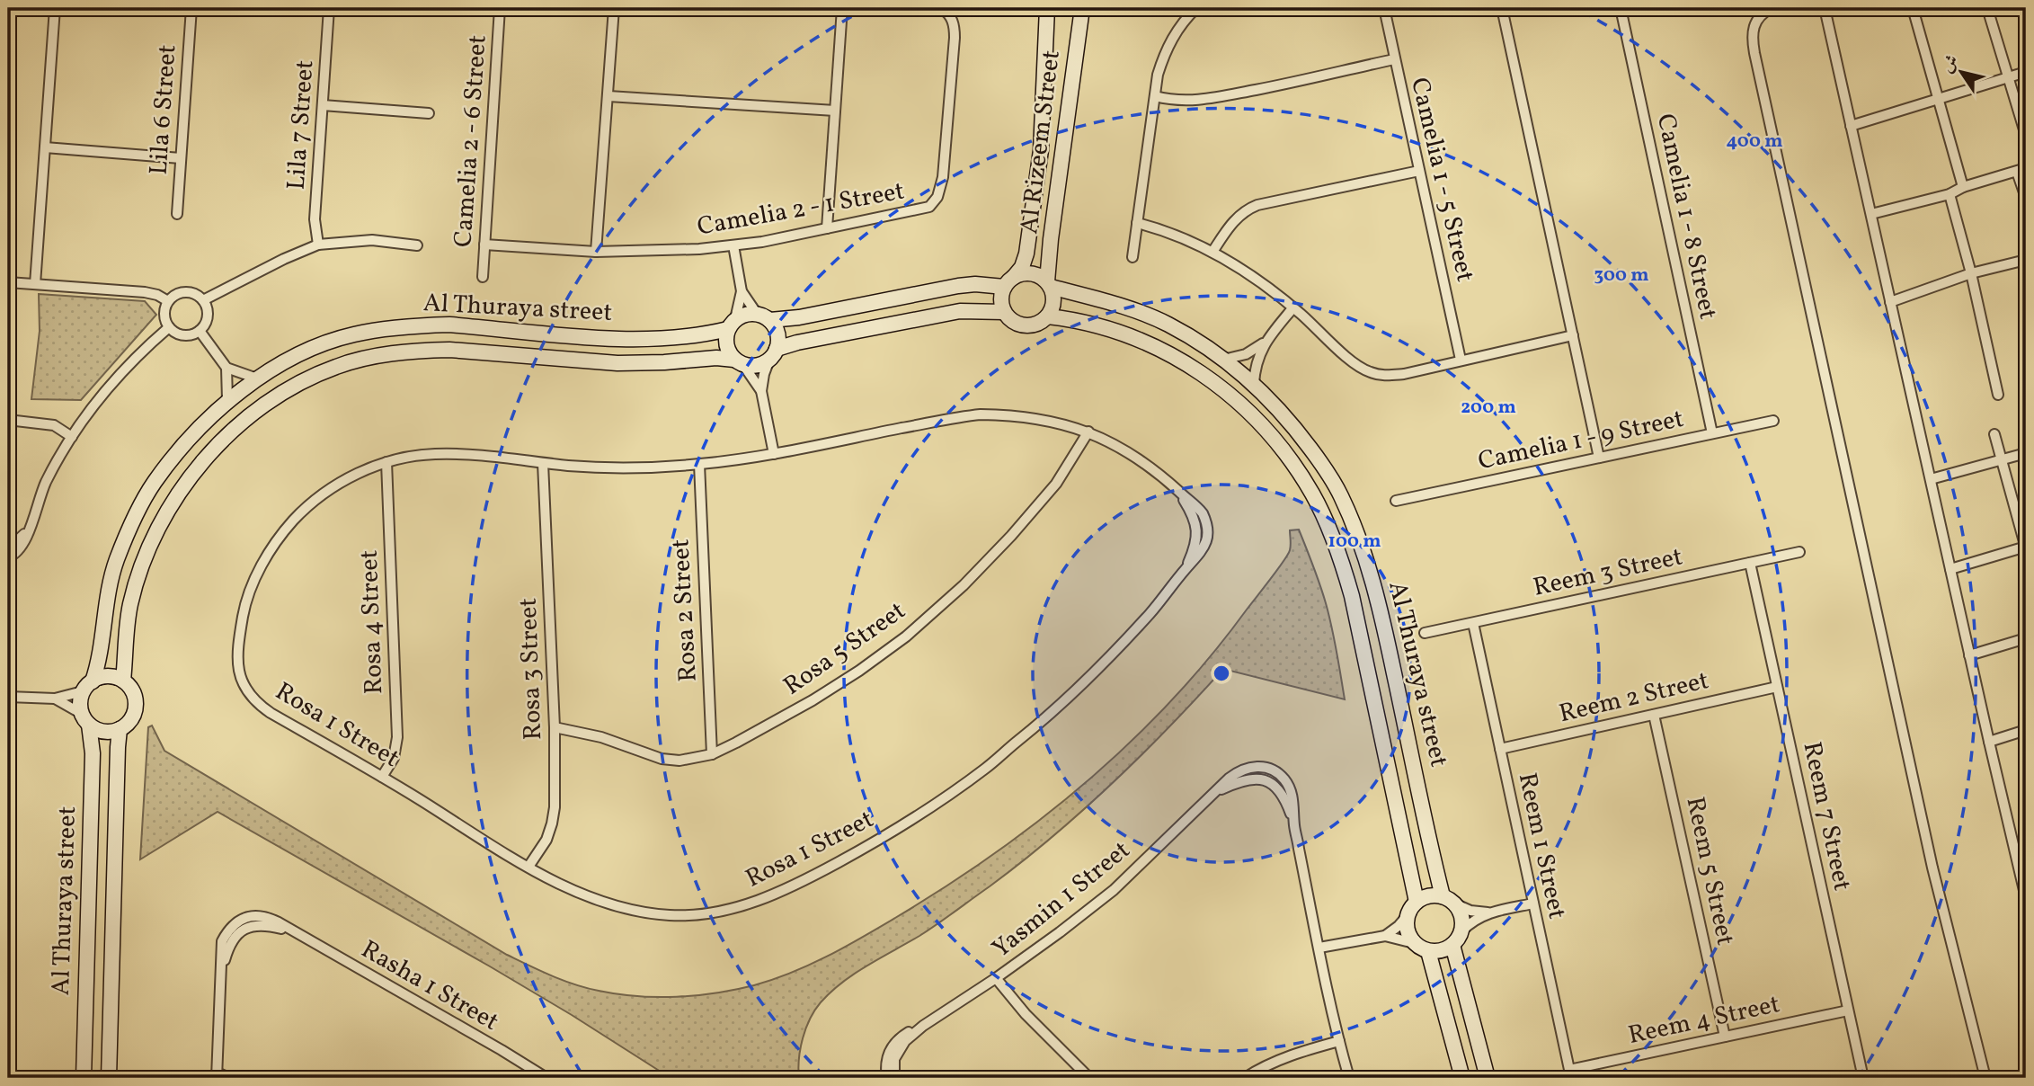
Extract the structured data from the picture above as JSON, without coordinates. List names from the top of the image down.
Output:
{
  "streets": {
    "street": [
      "Lila 6 Street",
      "Lila 7 Street",
      "Camelia 2 - 6 Street",
      "Al Rizeem Street",
      "Camelia 1 - 5 Street",
      "Camelia 2 - 1 Street",
      "Camelia 1 - 8 Street",
      "Al Thuraya street",
      "Camelia 1 - 9 Street",
      "Reem 3 Street",
      "Rosa 2 Street",
      "Rosa 4 Street",
      "Rosa 5 Street",
      "Rosa 3 Street",
      "Reem 2 Street",
      "Rosa 1 Street",
      "Reem 7 Street",
      "Reem 1 Street",
      "Reem 5 Street",
      "Yasmin 1 Street",
      "Rasha 1 Street",
      "Reem 4 Street"
    ]
  },
  "crossings": [
    ["Camelia 2 - 6 Street", "Camelia 2 - 1 Street"],
    ["Al Rizeem Street", "Al Thuraya street"],
    ["Camelia 1 - 8 Street", "Camelia 1 - 9 Street"],
    ["Reem 3 Street", "Reem 7 Street"],
    ["Reem 3 Street", "Reem 1 Street"],
    ["Rosa 2 Street", "Rosa 5 Street"],
    ["Rosa 2 Street", "Rosa 1 Street"],
    ["Rosa 4 Street", "Rosa 1 Street"],
    ["Rosa 5 Street", "Rosa 3 Street"],
    ["Rosa 5 Street", "Rosa 1 Street"],
    ["Rosa 3 Street", "Rosa 1 Street"],
    ["Reem 2 Street", "Reem 7 Street"],
    ["Reem 2 Street", "Reem 1 Street"],
    ["Reem 2 Street", "Reem 5 Street"],
    ["Reem 7 Street", "Reem 4 Street"],
    ["Reem 1 Street", "Reem 4 Street"],
    ["Reem 5 Street", "Reem 4 Street"]
  ],
  "north": "top left",
  "rings": [
    "400 m",
    "300 m",
    "200 m",
    "100 m"
  ]
}
